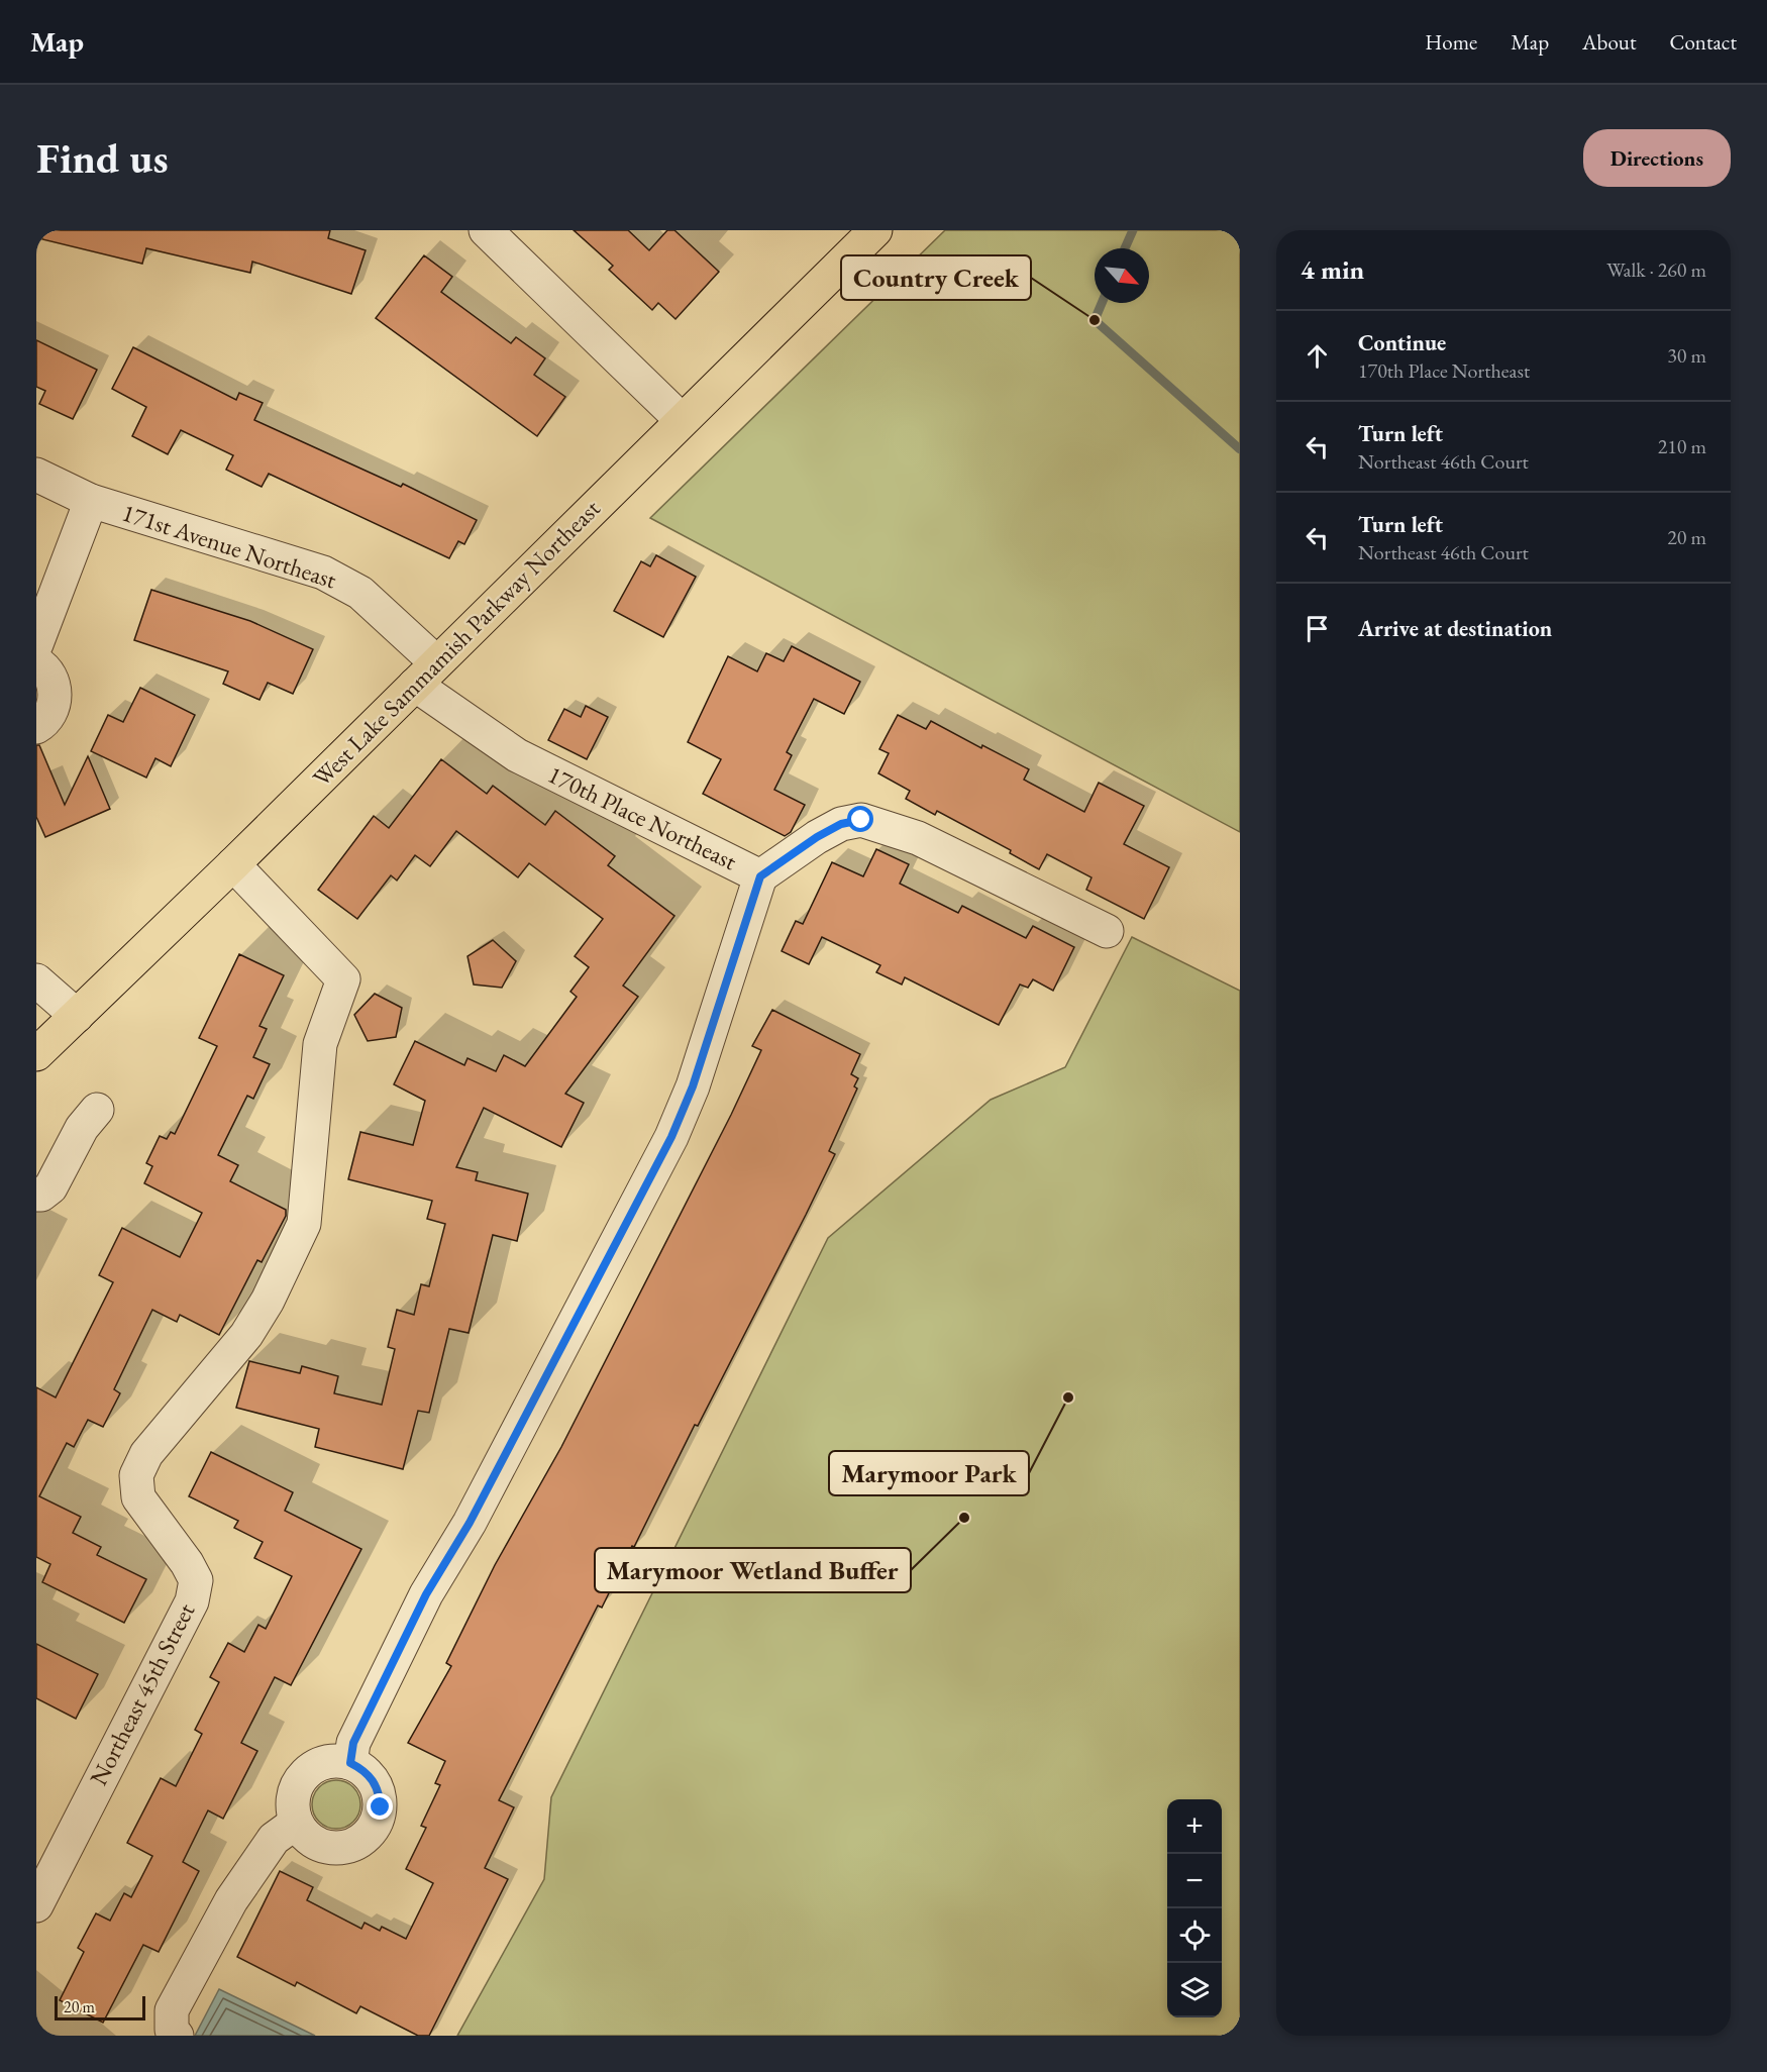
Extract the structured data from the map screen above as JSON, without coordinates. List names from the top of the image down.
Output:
{
  "streets": {
    "main road": ["West Lake Sammamish Parkway Northeast"],
    "street": ["171st Avenue Northeast", "170th Place Northeast", "Northeast 45th Street"]
  },
  "crossings": [
    ["171st Avenue Northeast", "West Lake Sammamish Parkway Northeast"],
    ["171st Avenue Northeast", "170th Place Northeast"],
    ["West Lake Sammamish Parkway Northeast", "170th Place Northeast"],
    ["West Lake Sammamish Parkway Northeast", "Northeast 45th Street"]
  ],
  "places": ["Country Creek", "Marymoor Park", "Marymoor Wetland Buffer"],
  "scale_bar": "20 m",
  "north": "bottom right",
  "page": {
    "header": "Map",
    "nav": [
      "Home",
      "Map",
      "About",
      "Contact"
    ],
    "buttons": "Directions",
    "title": "Find us",
    "heading": ["4 min", "Walk · 260 m"],
    "list": [
      ["Continue", "170th Place Northeast", "30 m"],
      ["Turn left", "Northeast 46th Court", "210 m"],
      ["Turn left", "Northeast 46th Court", "20 m"],
      "Arrive at destination"
    ],
    "map_buttons": ["+", "−"],
    "scale": "20 m"
  }
}
